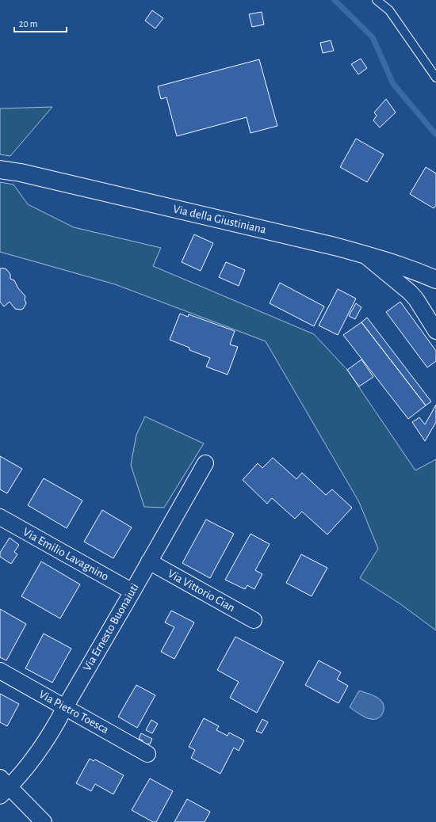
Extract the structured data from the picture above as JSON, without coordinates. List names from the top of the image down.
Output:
{
  "streets": {
    "street": [
      "Via della Giustiniana",
      "Via Emilio Lavagnino",
      "Via Vittorio Cian",
      "Via Ernesto Buonaiuti",
      "Via Pietro Toesca"
    ]
  },
  "crossings": [
    ["Via Emilio Lavagnino", "Via Ernesto Buonaiuti"],
    ["Via Vittorio Cian", "Via Ernesto Buonaiuti"],
    ["Via Ernesto Buonaiuti", "Via Pietro Toesca"]
  ],
  "scale_bar": "20 m"
}
